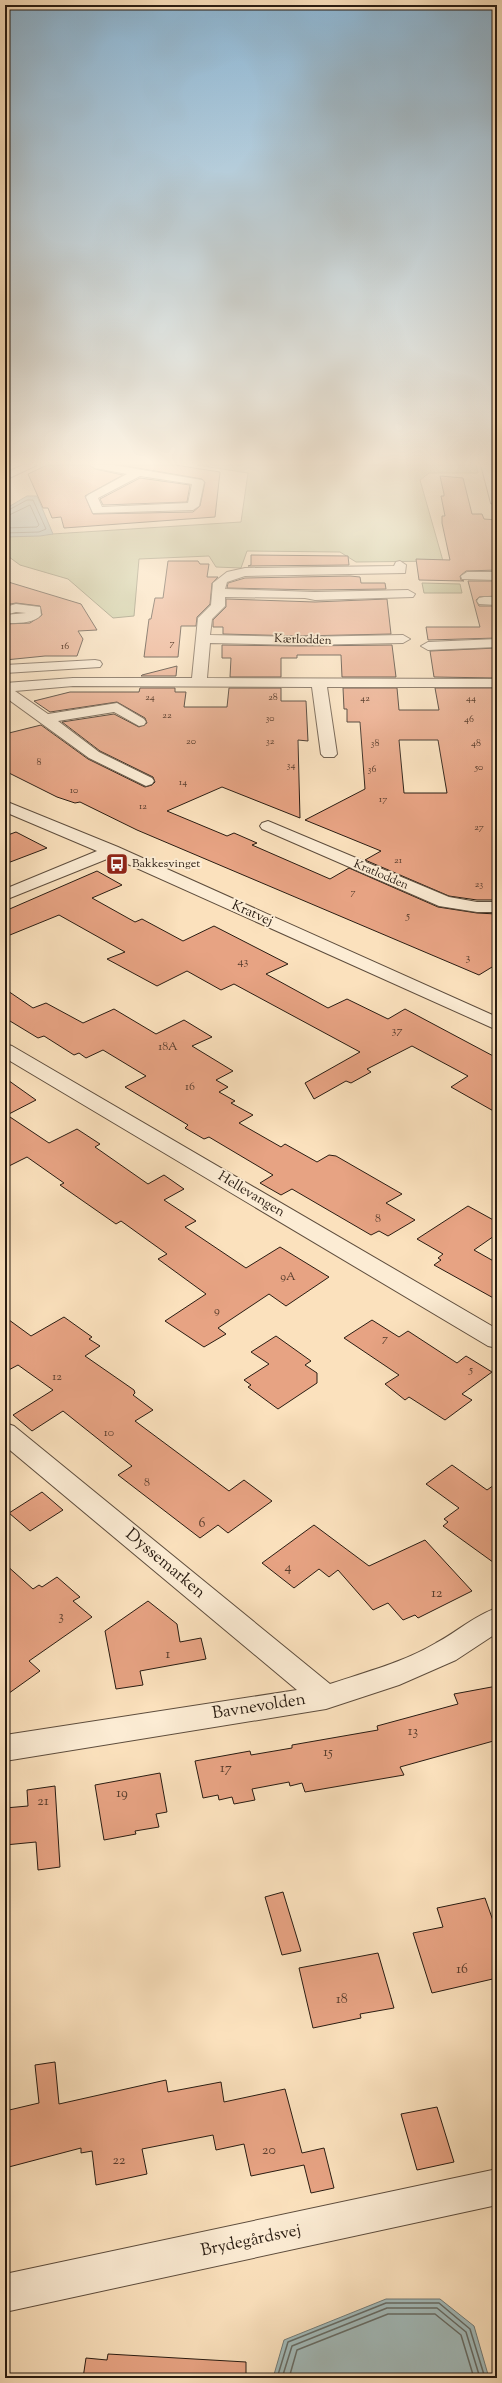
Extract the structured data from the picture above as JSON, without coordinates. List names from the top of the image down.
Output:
{
  "streets": {
    "street": [
      "Kærlodden",
      "Kratlodden",
      "Kratvej",
      "Hellevangen",
      "Dyssemarken",
      "Bavnevolden",
      "Brydegårdsvej"
    ]
  },
  "crossings": [
    ["Dyssemarken", "Bavnevolden"]
  ],
  "places": {
    "bus stop": ["Bakkesvinget"]
  },
  "house_numbers": [
    "7",
    "16",
    "24",
    "28",
    "42",
    "44",
    "22",
    "30",
    "46",
    "20",
    "32",
    "38",
    "48",
    "8",
    "34",
    "50",
    "36",
    "14",
    "10",
    "17",
    "12",
    "27",
    "21",
    "23",
    "7",
    "5",
    "3",
    "43",
    "37",
    "18A",
    "16",
    "8",
    "9A",
    "9",
    "7",
    "5",
    "12",
    "10",
    "8",
    "6",
    "4",
    "12",
    "3",
    "1",
    "13",
    "15",
    "17",
    "19",
    "21",
    "16",
    "18",
    "20",
    "22"
  ]
}
